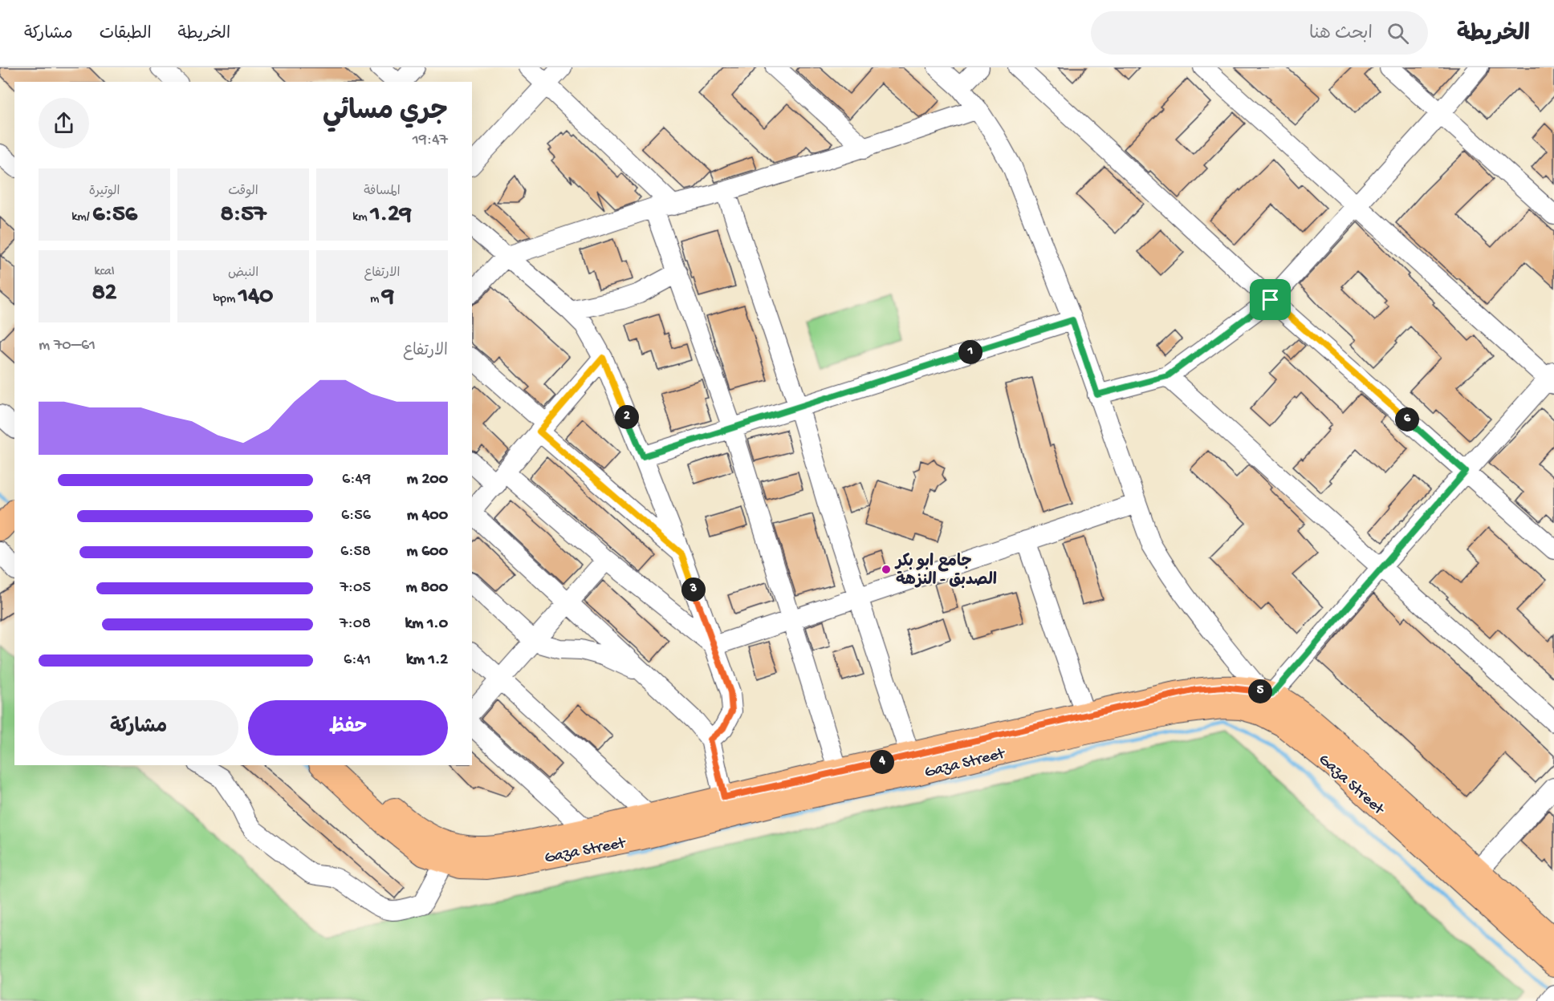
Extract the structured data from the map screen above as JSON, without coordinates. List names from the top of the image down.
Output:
{
  "streets": {
    "main road": ["Gaza Street"]
  },
  "places": ["جامع ابو بكر الصدبق - النزهة"],
  "page": {
    "header": "الخريطة",
    "search": "ابحث هنا",
    "nav": ["الخريطة", "الطبقات", "مشاركة"],
    "heading": ["جري مسائي", "19:47"],
    "stats": [
      ["المسافة", "1.29 km"],
      ["الوقت", "8:57"],
      ["الوتيرة", "6:56 /km"],
      ["الارتفاع", "9 m"],
      ["النبض", "140 bpm"],
      ["kcal", "82"]
    ],
    "chart": ["الارتفاع", "61–70 m"],
    "pins": [
      "1",
      "2",
      "6",
      "3",
      "5",
      "4"
    ],
    "list": [
      {
        "name": "200 m",
        "note": "6:49"
      },
      {
        "name": "400 m",
        "note": "6:56"
      },
      {
        "name": "600 m",
        "note": "6:58"
      },
      {
        "name": "800 m",
        "note": "7:05"
      },
      {
        "name": "1.0 km",
        "note": "7:08"
      },
      {
        "name": "1.2 km",
        "note": "6:41"
      }
    ],
    "buttons": ["حفظ", "مشاركة"]
  }
}
